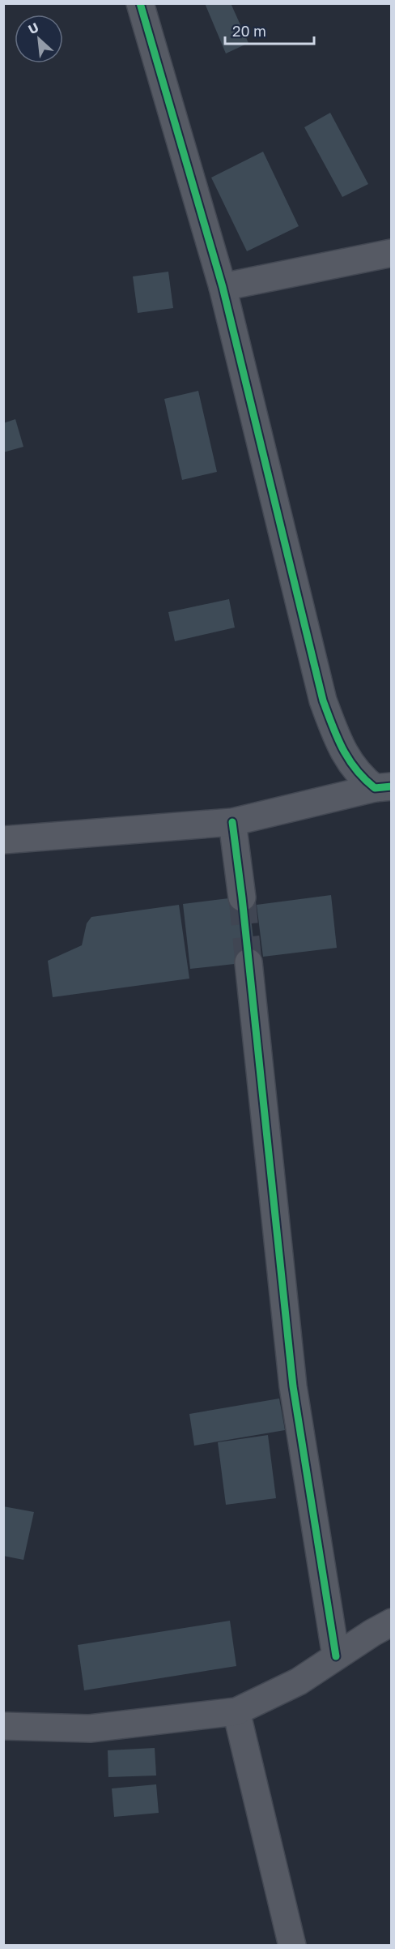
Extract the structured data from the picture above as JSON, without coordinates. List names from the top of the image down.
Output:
{
  "scale_bar": "20 m",
  "north": "top left"
}
